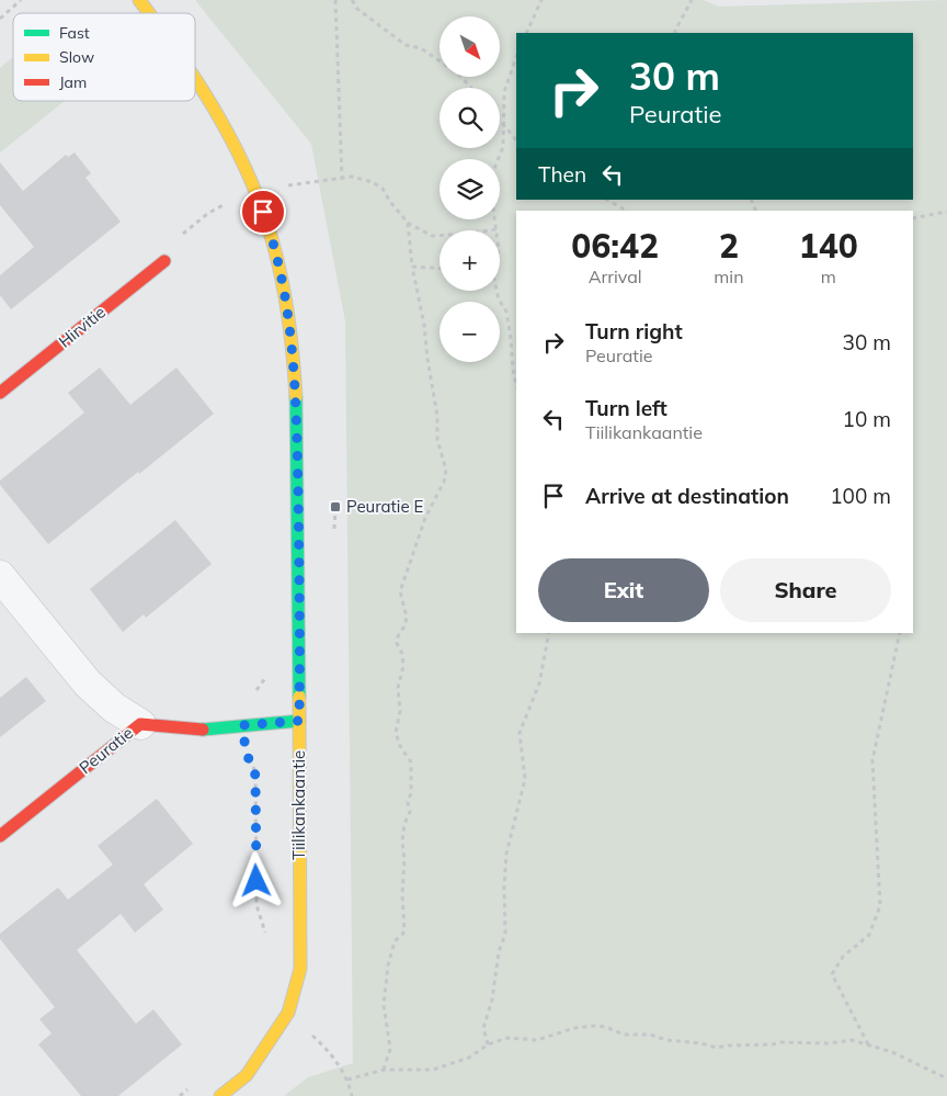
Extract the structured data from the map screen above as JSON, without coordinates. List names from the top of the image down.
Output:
{
  "streets": {
    "street": ["Hirvitie", "Peuratie", "Tiilikankaantie"]
  },
  "crossings": [
    ["Peuratie", "Tiilikankaantie"]
  ],
  "places": {
    "transit": ["Peuratie E"]
  },
  "legend": ["Fast", "Slow", "Jam"],
  "north": "bottom right",
  "page": {
    "map_buttons": ["+", "−"],
    "turn": ["30 m", "Peuratie"],
    "then": "Then",
    "eta": [
      "06:42",
      "Arrival",
      "2",
      "min",
      "140",
      "m"
    ],
    "list": [
      {
        "name": "Turn right",
        "note": "Peuratie",
        "value": "30 m"
      },
      {
        "name": "Turn left",
        "note": "Tiilikankaantie",
        "value": "10 m"
      },
      {
        "name": "Arrive at destination",
        "value": "100 m"
      }
    ],
    "buttons": ["Exit", "Share"]
  }
}
